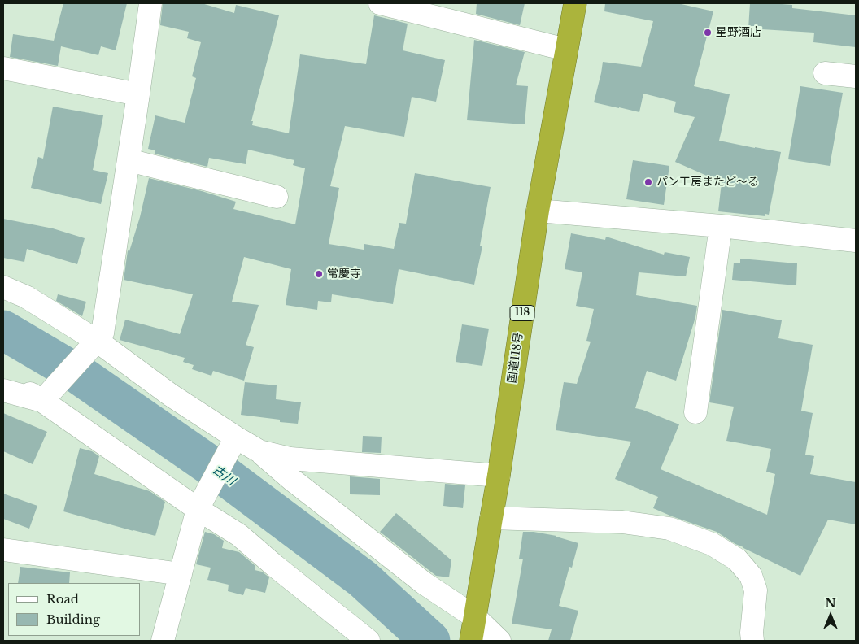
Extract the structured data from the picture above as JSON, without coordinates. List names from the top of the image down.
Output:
{
  "streets": {
    "highway": ["118", "国道118号"]
  },
  "water": ["古川"],
  "places": ["星野酒店", "パン工房またど～る", "常慶寺"],
  "legend": ["Road", "Building"],
  "north": "top"
}
